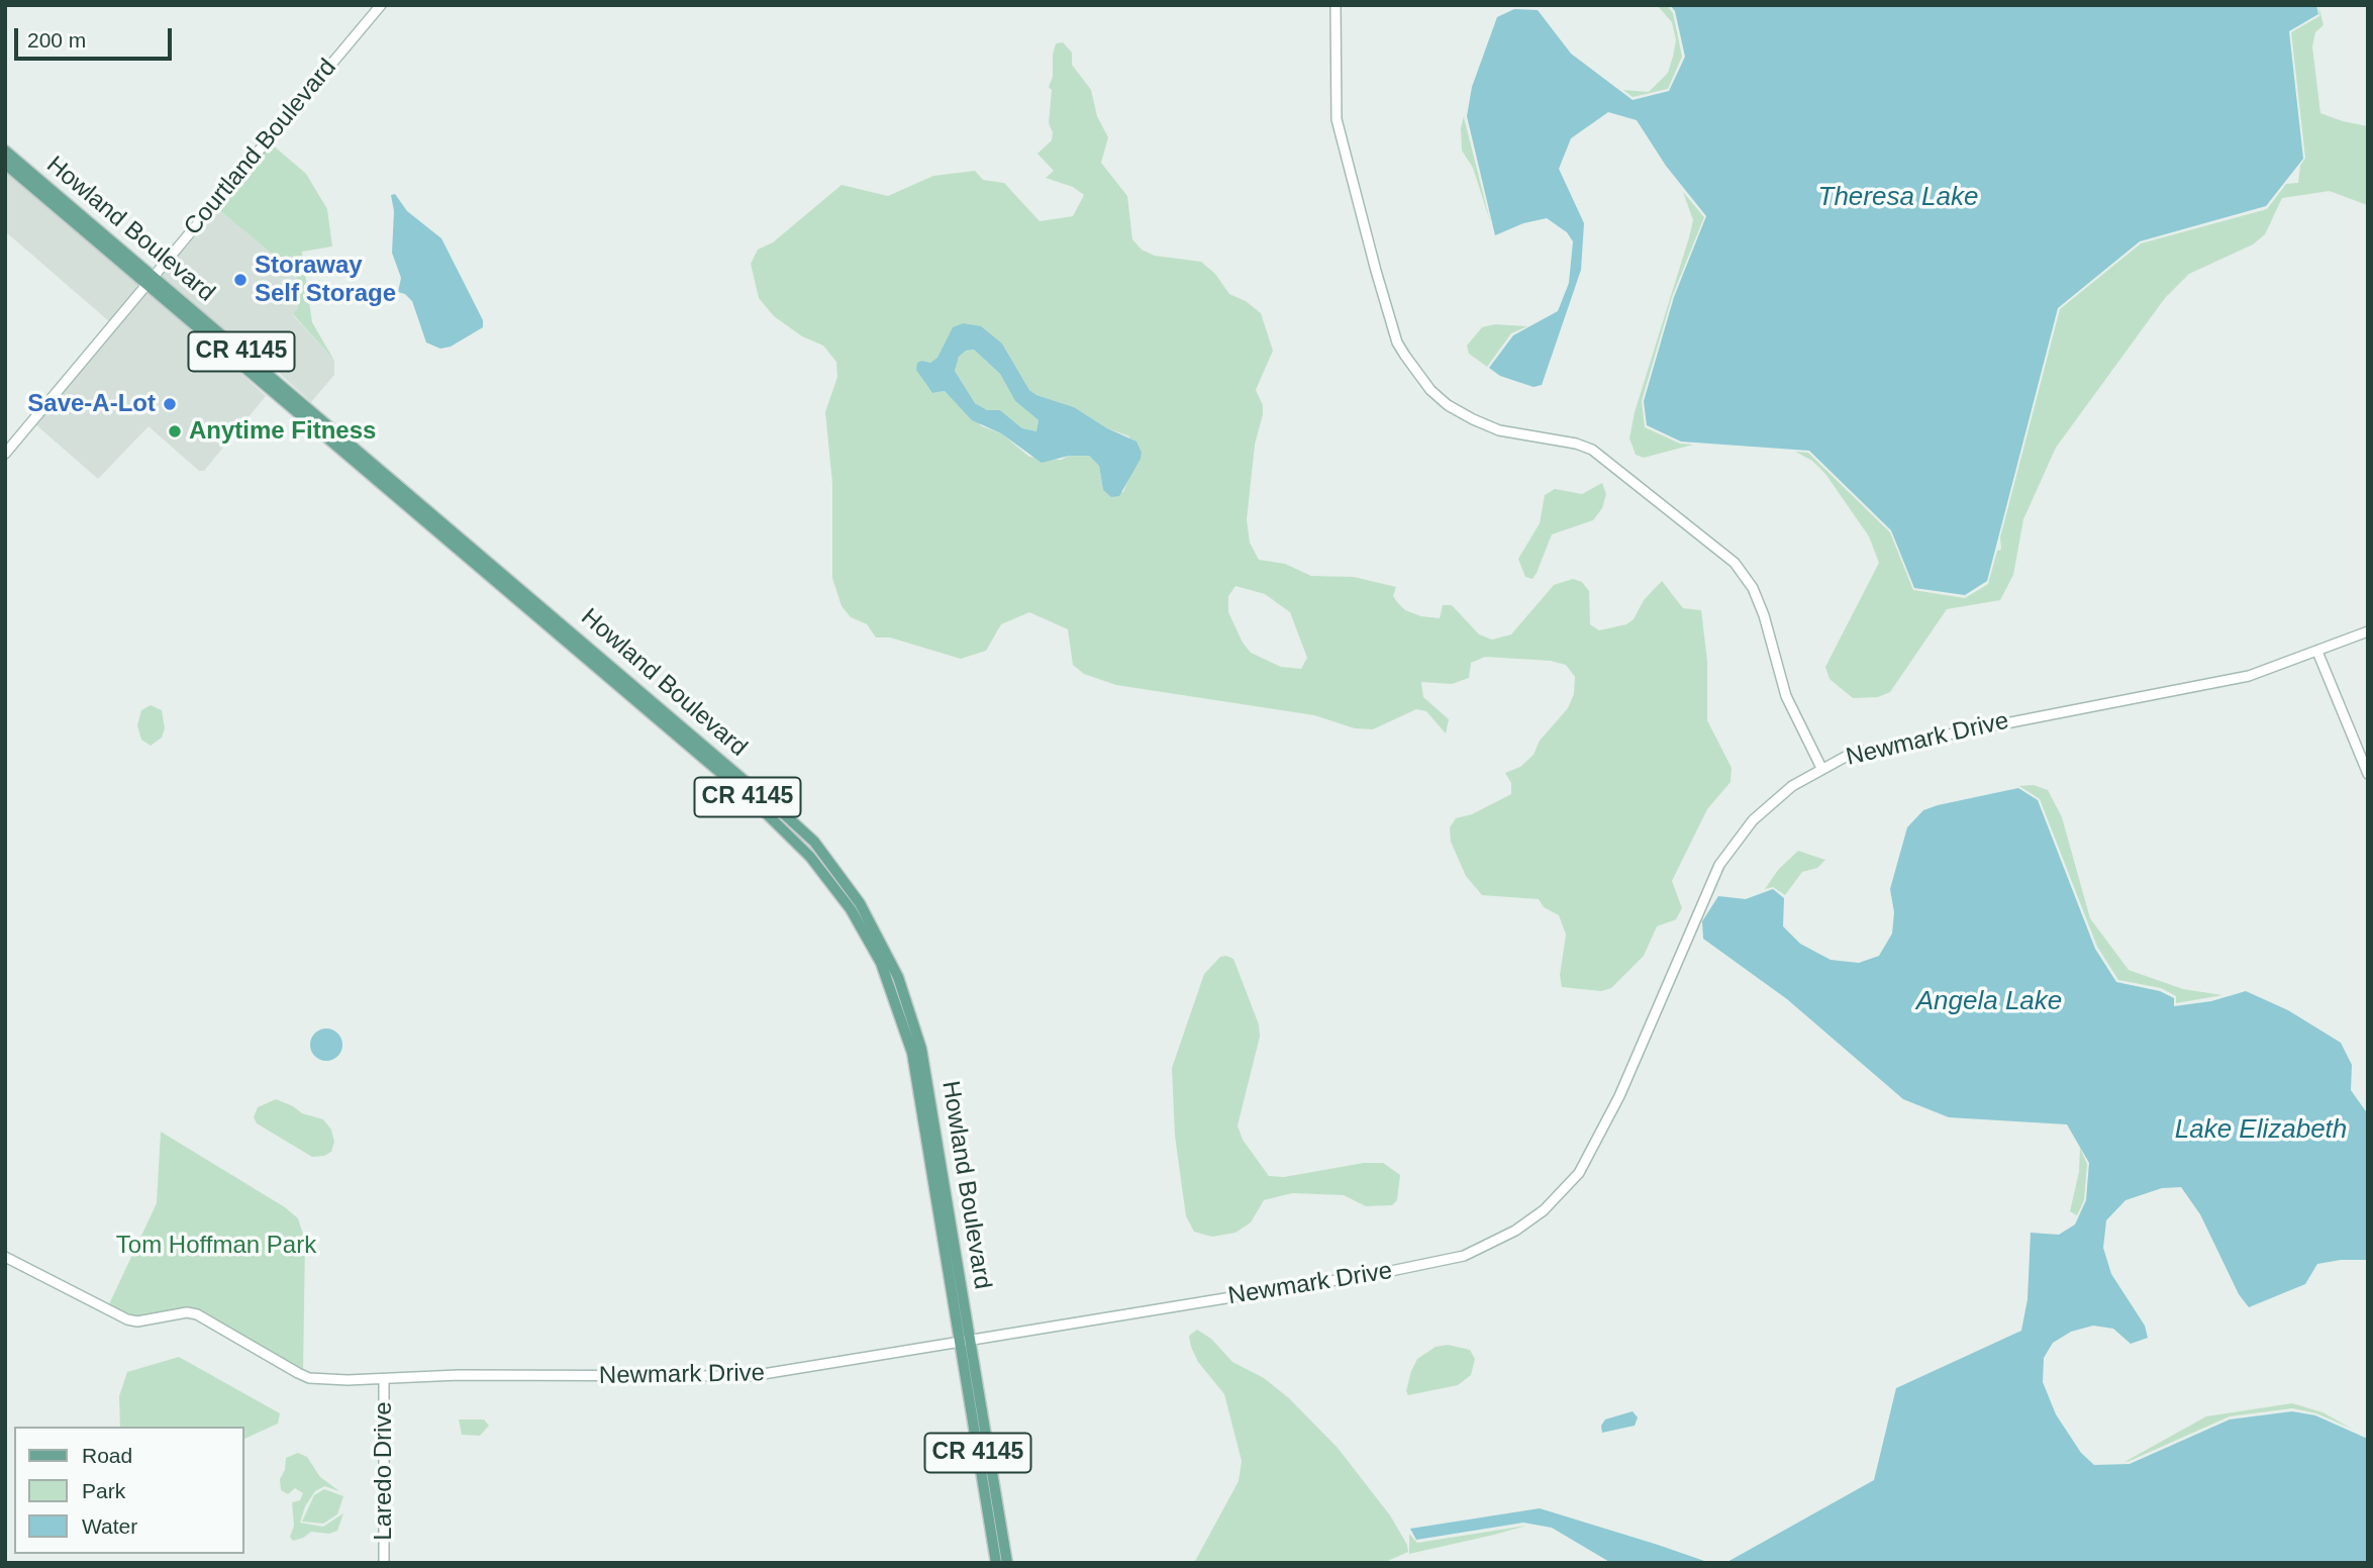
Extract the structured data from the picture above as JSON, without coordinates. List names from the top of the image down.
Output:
{
  "streets": {
    "main road": ["Howland Boulevard", "CR 4145"],
    "street": ["Courtland Boulevard", "Newmark Drive", "Laredo Drive"]
  },
  "crossings": [
    ["Courtland Boulevard", "Howland Boulevard"],
    ["Howland Boulevard", "Newmark Drive"],
    ["Newmark Drive", "Laredo Drive"]
  ],
  "water": ["Theresa Lake", "Angela Lake", "Lake Elizabeth"],
  "parks": ["Tom Hoffman Park"],
  "places": ["Storaway Self Storage", "Save-A-Lot", "Anytime Fitness"],
  "legend": ["Road", "Park", "Water"],
  "scale_bar": "200 m"
}
